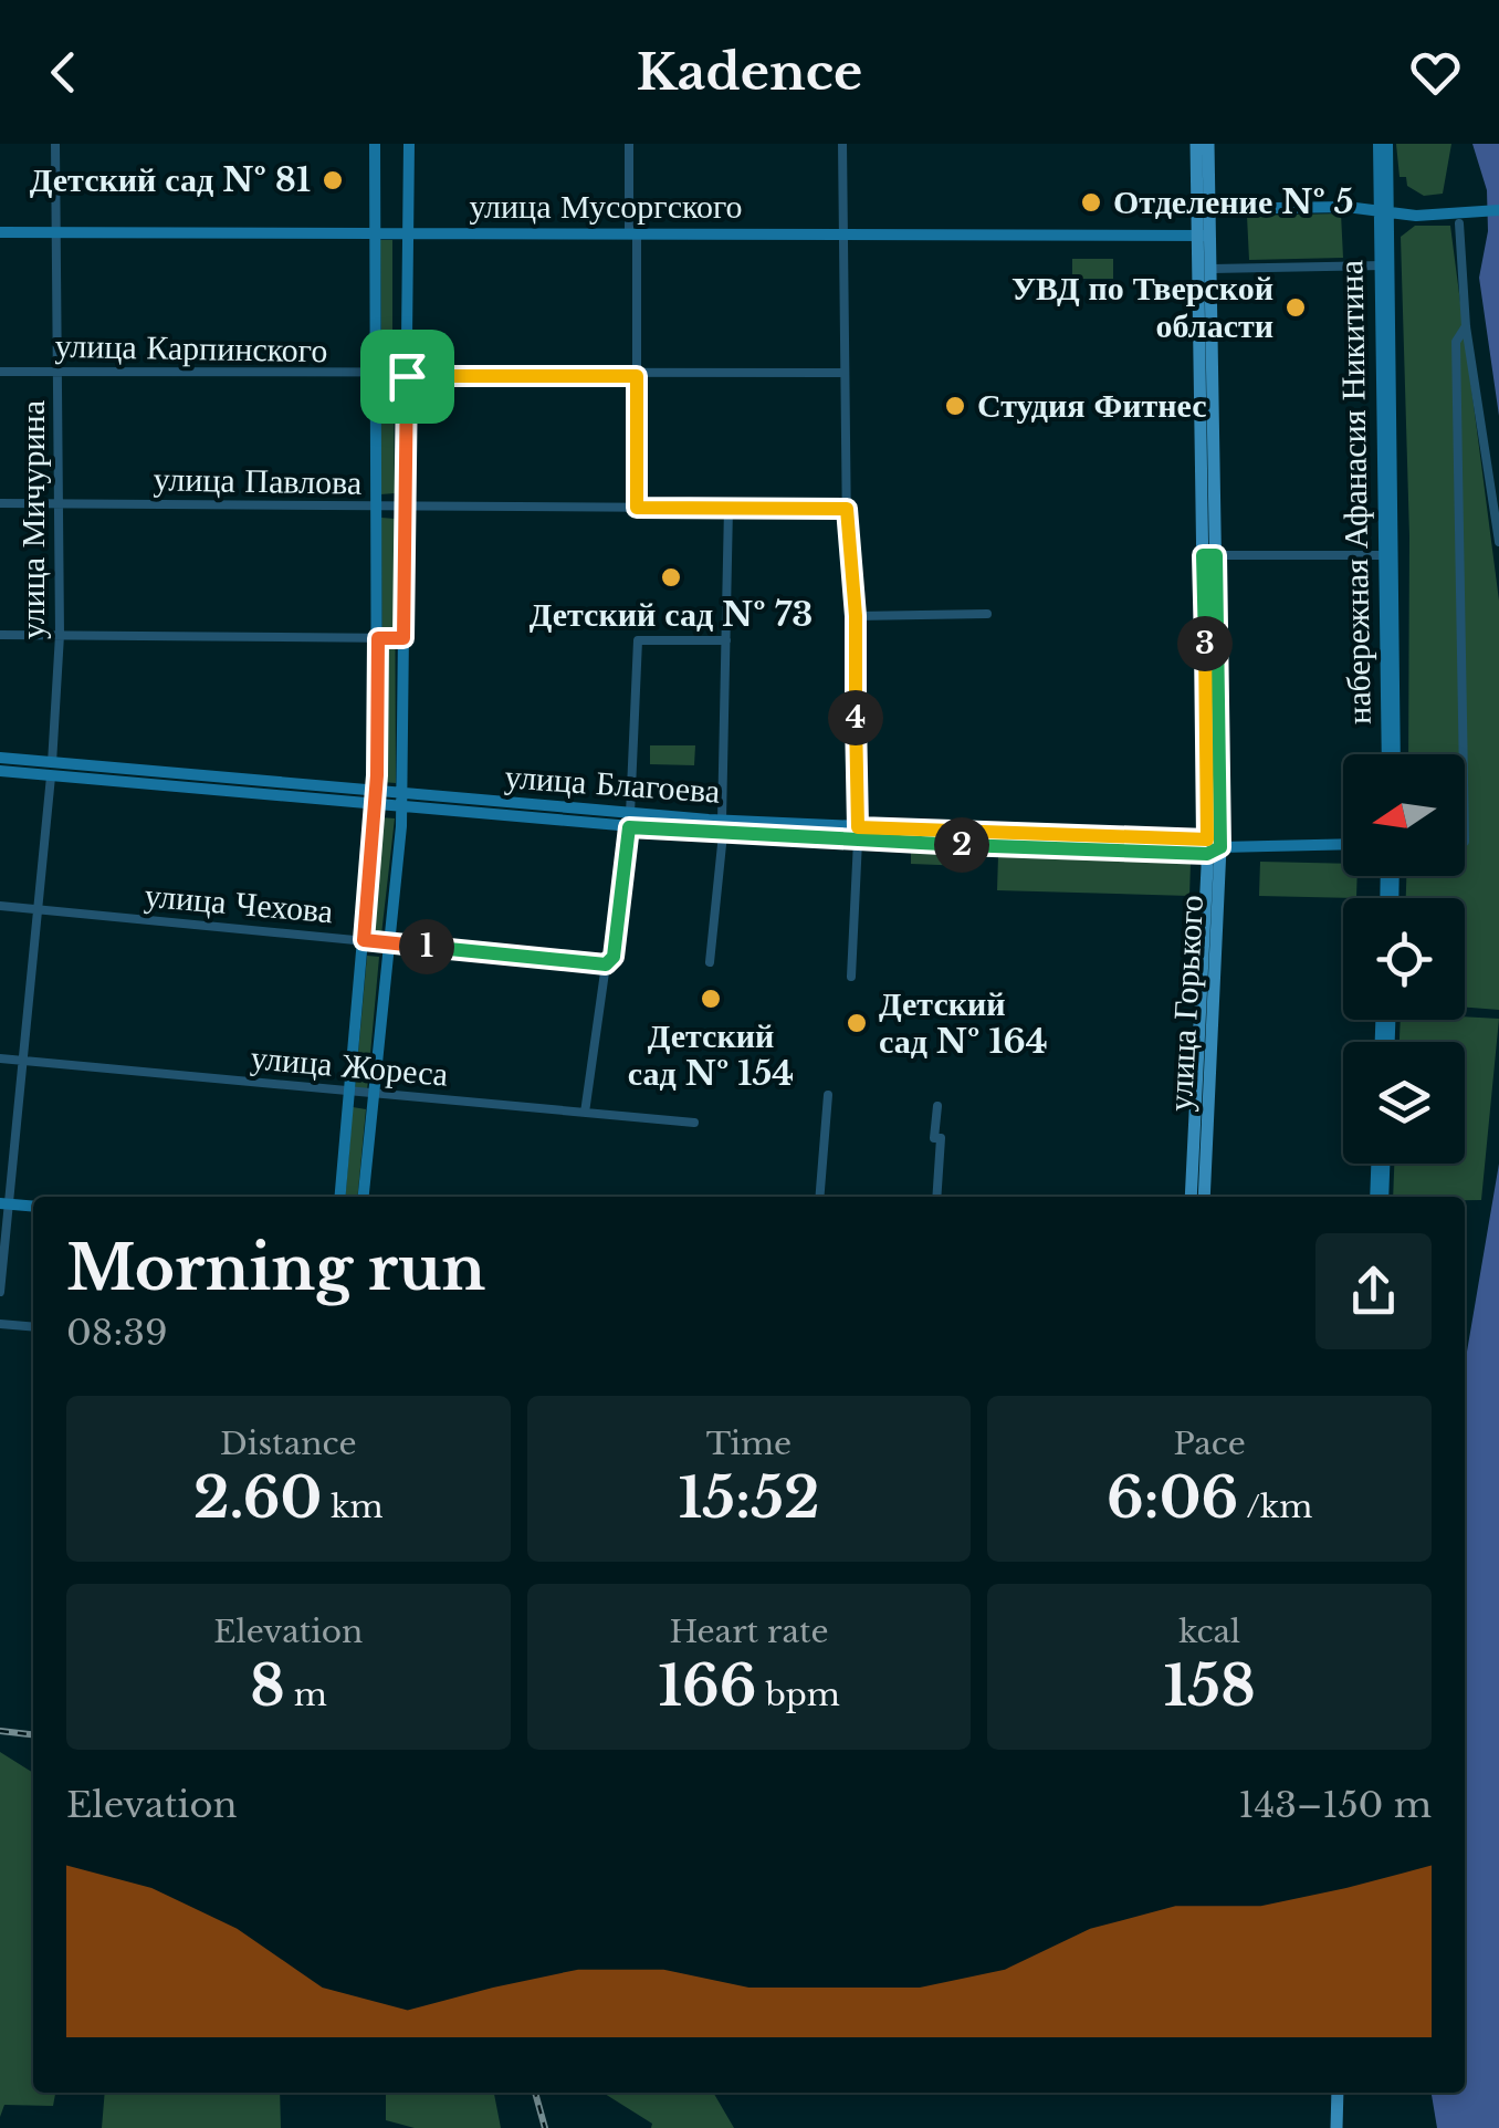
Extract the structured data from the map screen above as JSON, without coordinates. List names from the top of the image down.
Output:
{
  "streets": {
    "main road": ["улица Горького"],
    "street": [
      "улица Мусоргского",
      "улица Карпинского",
      "улица Павлова",
      "набережная Афанасия Никитина",
      "улица Мичурина",
      "улица Благоева",
      "улица Чехова",
      "улица Жореса"
    ]
  },
  "crossings": [
    ["улица Мусоргского", "улица Мичурина"],
    ["улица Мусоргского", "улица Горького"],
    ["улица Карпинского", "улица Мичурина"],
    ["улица Павлова", "улица Мичурина"],
    ["улица Мичурина", "улица Благоева"],
    ["улица Мичурина", "улица Чехова"],
    ["улица Мичурина", "улица Жореса"],
    ["улица Благоева", "улица Горького"]
  ],
  "places": [
    "Детский сад № 81",
    "Отделение № 5",
    "УВД по Тверской области",
    "Студия Фитнес",
    "Детский сад № 73",
    "Детский сад № 154",
    "Детский сад № 164"
  ],
  "north": "left",
  "page": {
    "header": "Kadence",
    "pins": [
      "3",
      "4",
      "2",
      "1"
    ],
    "heading": ["Morning run", "08:39"],
    "stats": [
      ["Distance", "2.60 km"],
      ["Time", "15:52"],
      ["Pace", "6:06 /km"],
      ["Elevation", "8 m"],
      ["Heart rate", "166 bpm"],
      ["kcal", "158"]
    ],
    "chart": ["Elevation", "143–150 m"]
  }
}
